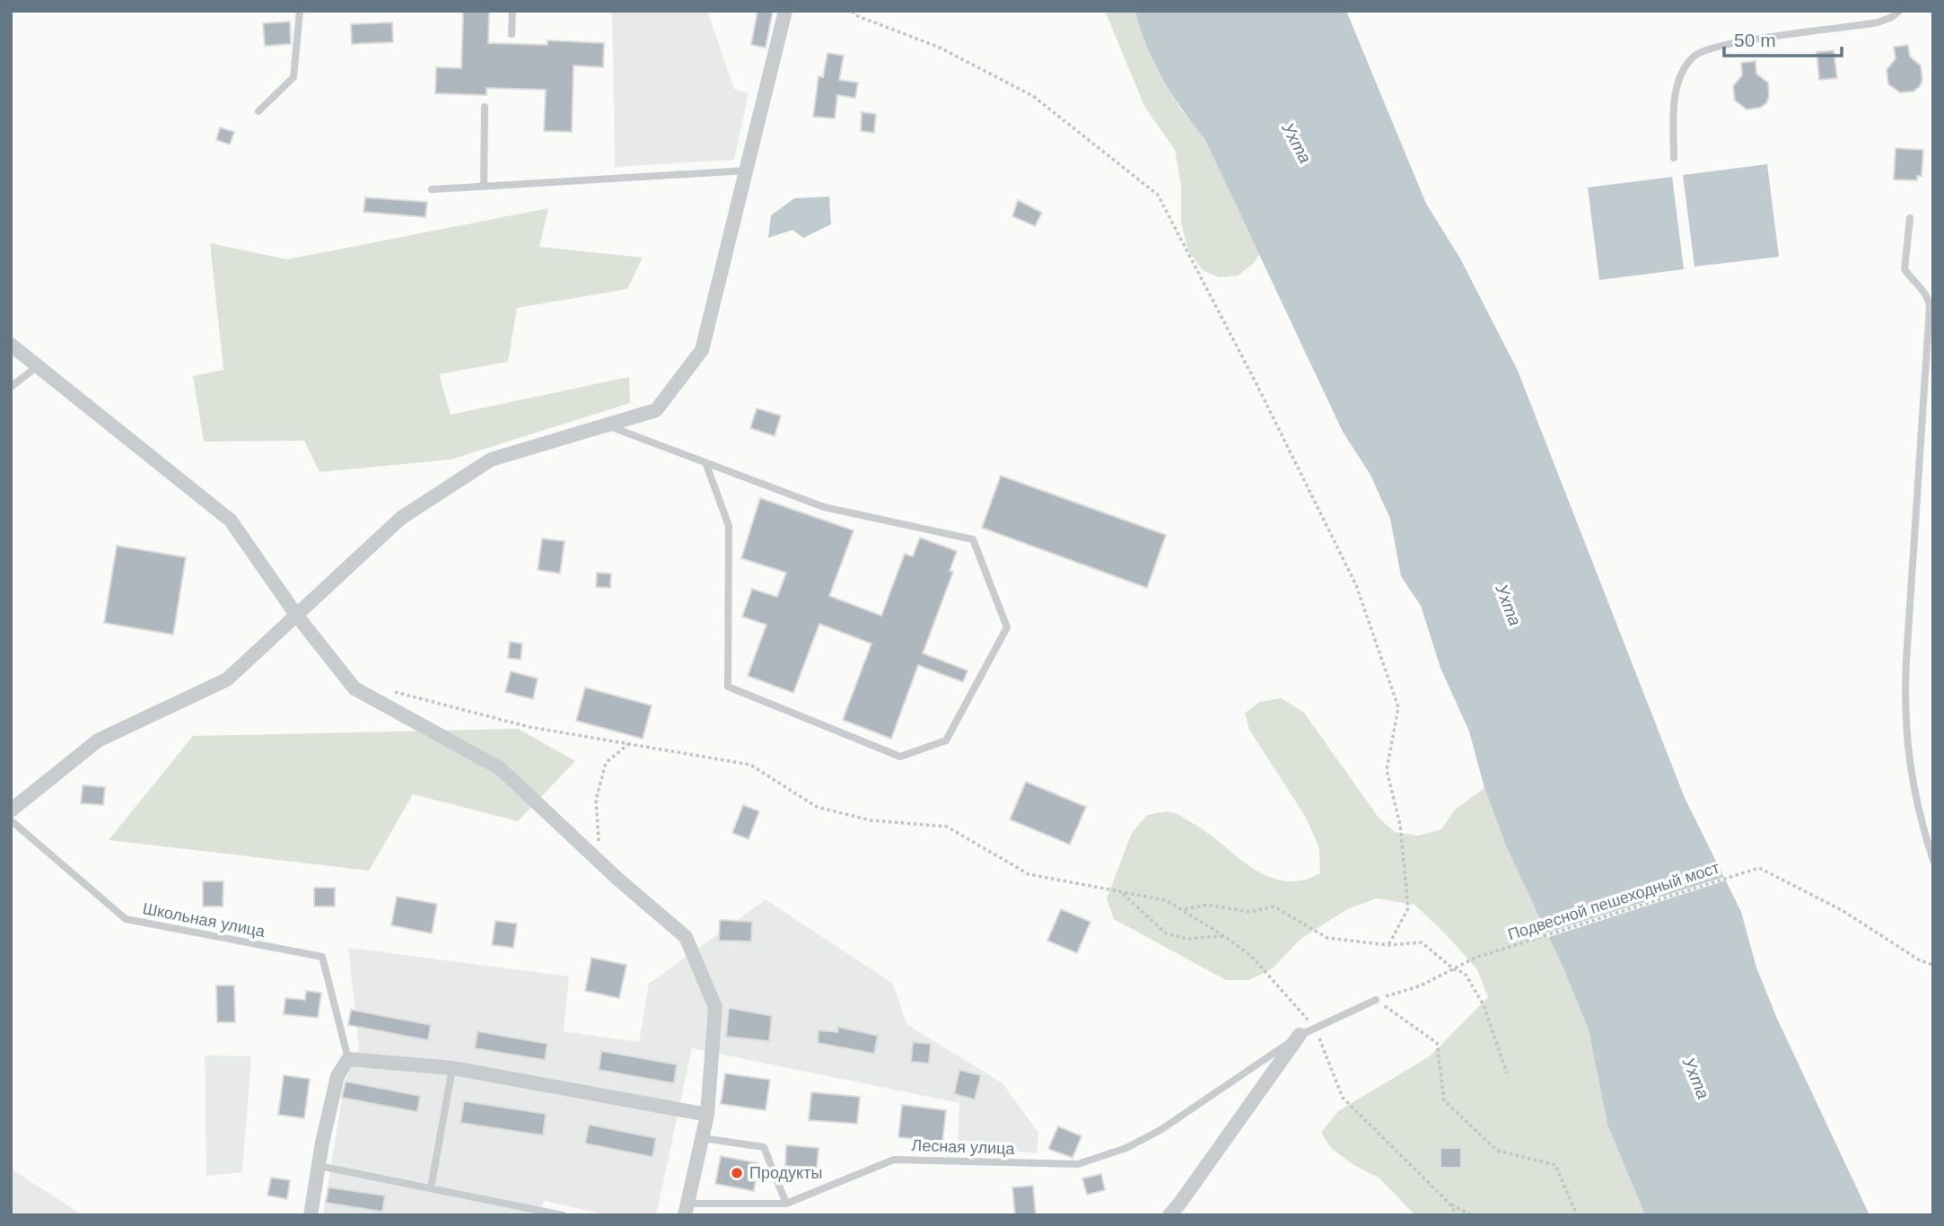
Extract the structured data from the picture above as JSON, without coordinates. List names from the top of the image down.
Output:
{
  "streets": {
    "lane": ["Школьная улица", "Лесная улица"],
    "path": ["Подвесной пешеходный мост"]
  },
  "crossings": [
    ["Подвесной пешеходный мост", "Лесная улица"]
  ],
  "water": ["Ухта"],
  "places": ["Продукты"],
  "scale_bar": "50 m"
}
